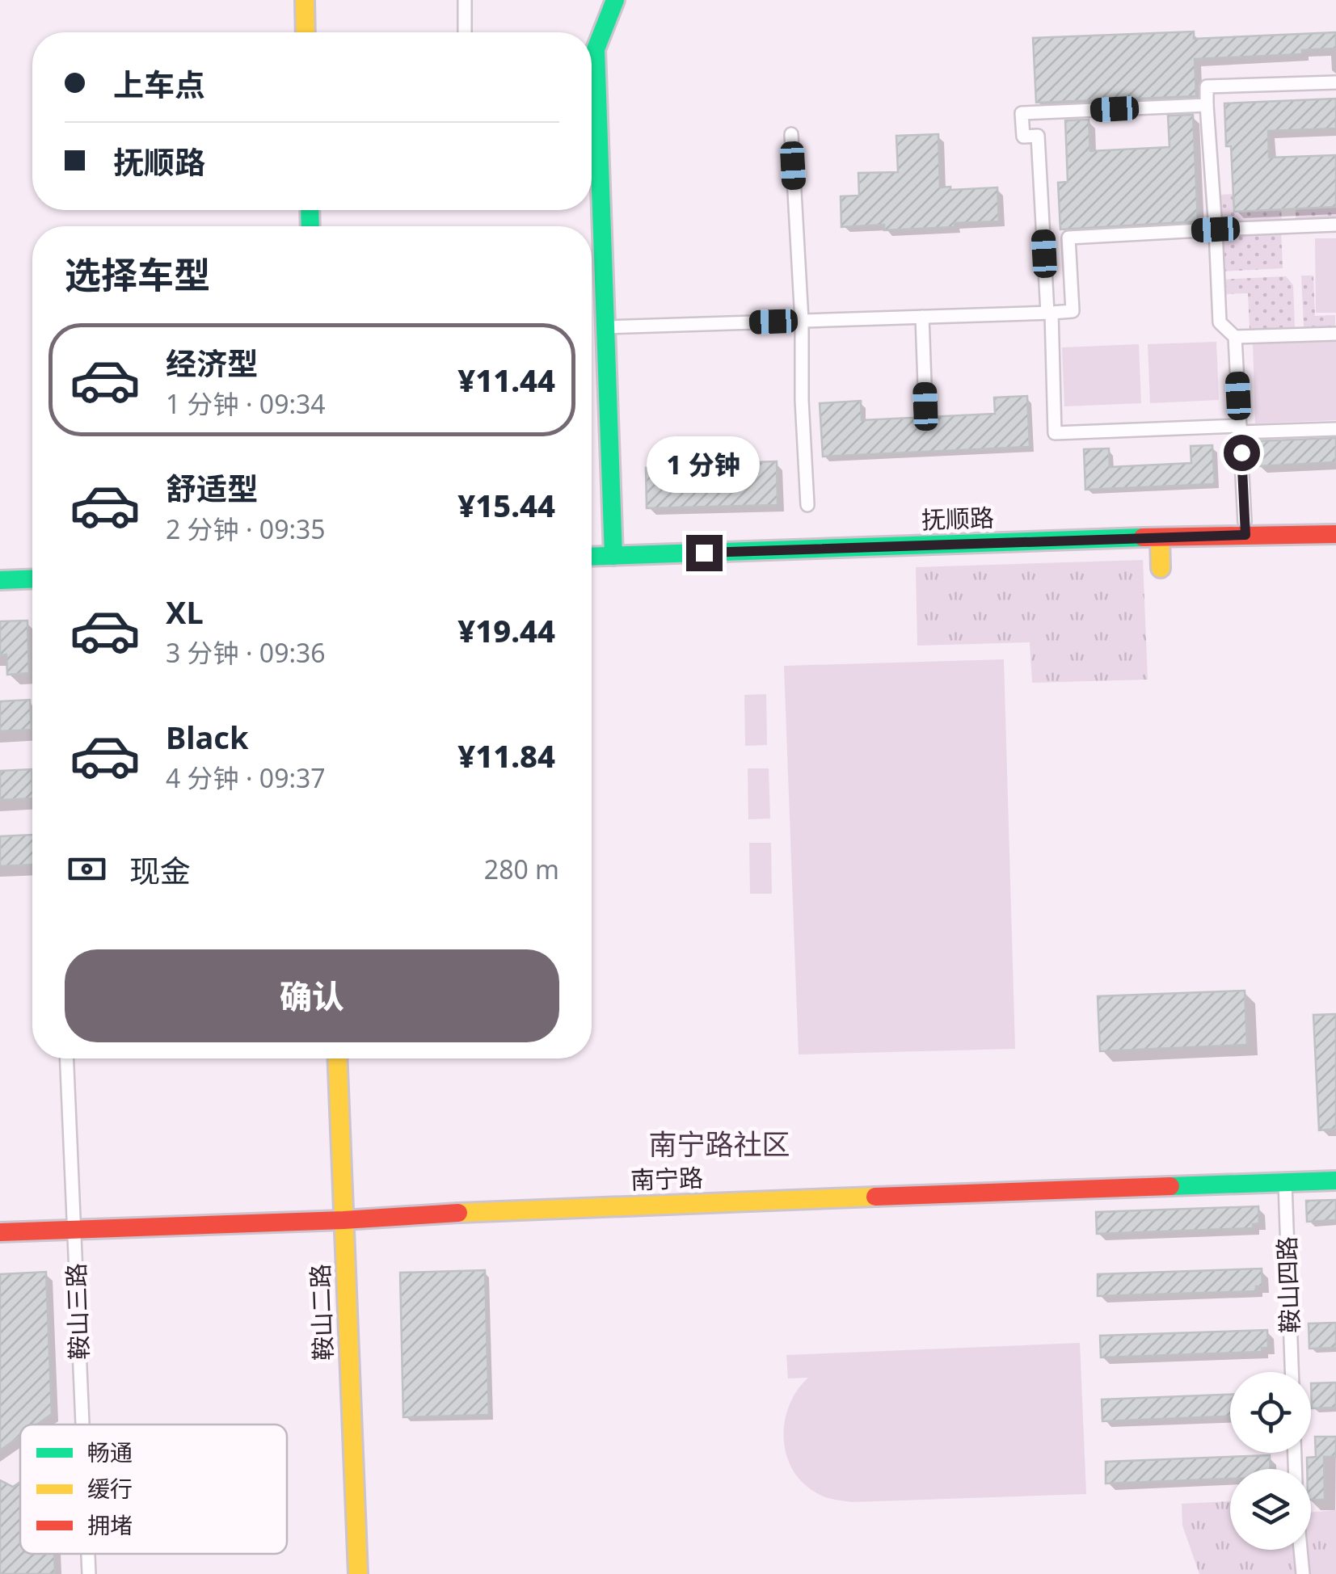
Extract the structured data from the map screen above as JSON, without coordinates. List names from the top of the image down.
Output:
{
  "streets": {
    "street": [
      "抚顺路",
      "南宁路",
      "鞍山四路",
      "鞍山三路",
      "鞍山二路"
    ]
  },
  "crossings": [
    ["南宁路", "鞍山四路"],
    ["南宁路", "鞍山三路"],
    ["南宁路", "鞍山二路"]
  ],
  "districts": ["南宁路社区"],
  "legend": ["畅通", "缓行", "拥堵"],
  "page": {
    "banner": ["上车点", "抚顺路"],
    "heading": "选择车型",
    "list": [
      {
        "name": "经济型",
        "note": "1 分钟 · 09:34",
        "value": "¥11.44"
      },
      {
        "name": "舒适型",
        "note": "2 分钟 · 09:35",
        "value": "¥15.44"
      },
      {
        "name": "XL",
        "note": "3 分钟 · 09:36",
        "value": "¥19.44"
      },
      {
        "name": "Black",
        "note": "4 分钟 · 09:37",
        "value": "¥11.84"
      }
    ],
    "bubble": "1 分钟",
    "pay": ["现金", "280 m"],
    "buttons": "确认"
  }
}
